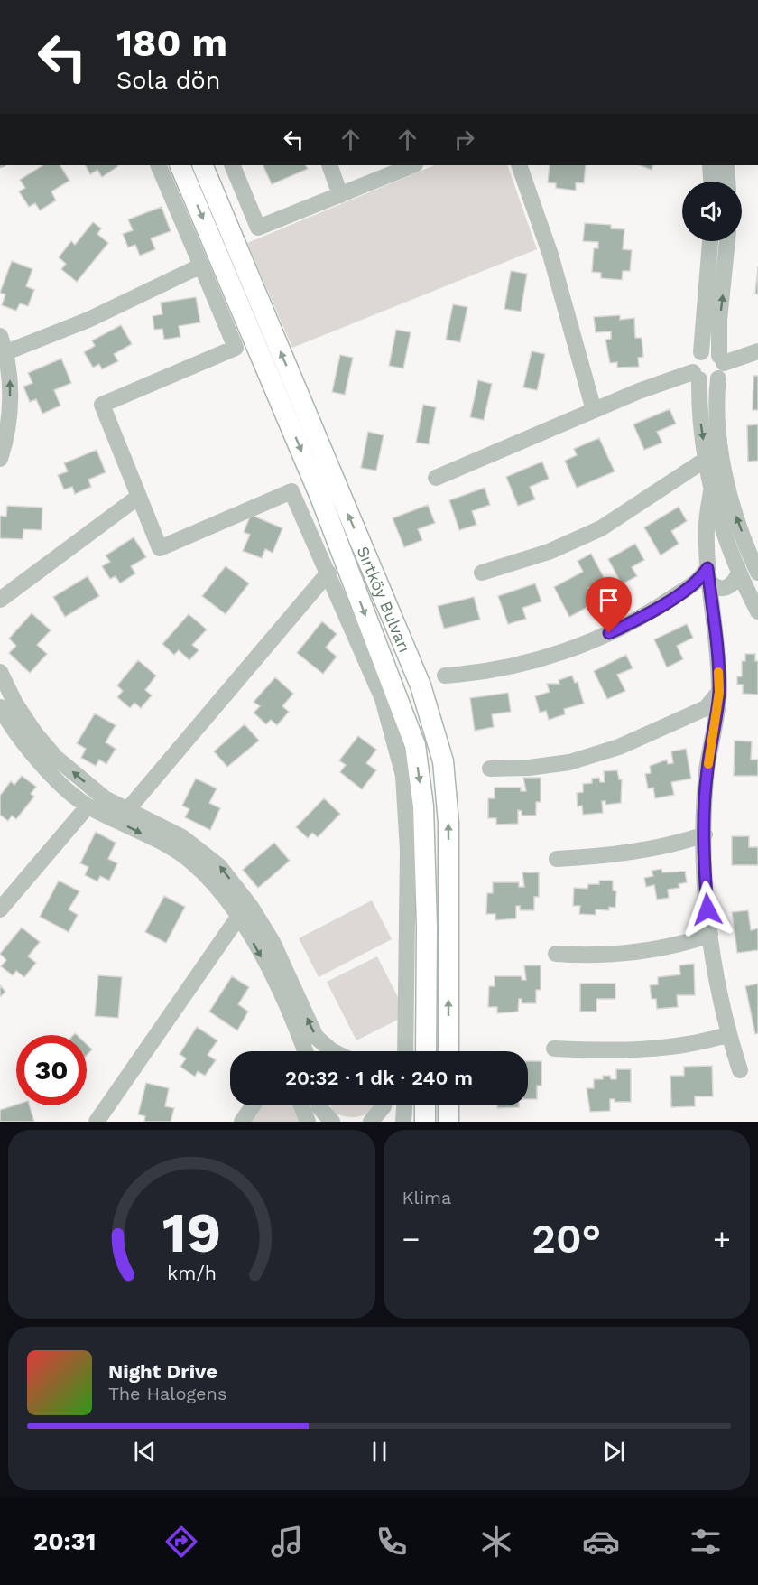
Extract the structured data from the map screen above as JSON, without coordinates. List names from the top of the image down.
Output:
{
  "streets": {
    "main road": ["Sırtköy Bulvarı"]
  },
  "page": {
    "turn": ["180 m", "Sola dön"],
    "limit": "30",
    "trip": "20:32 · 1 dk · 240 m",
    "tile": "Klima",
    "heat": ["−", "20°", "+"],
    "song": ["Night Drive", "The Halogens"],
    "tabs": "20:31",
    "gauge": ["19", "km/h"]
  }
}
